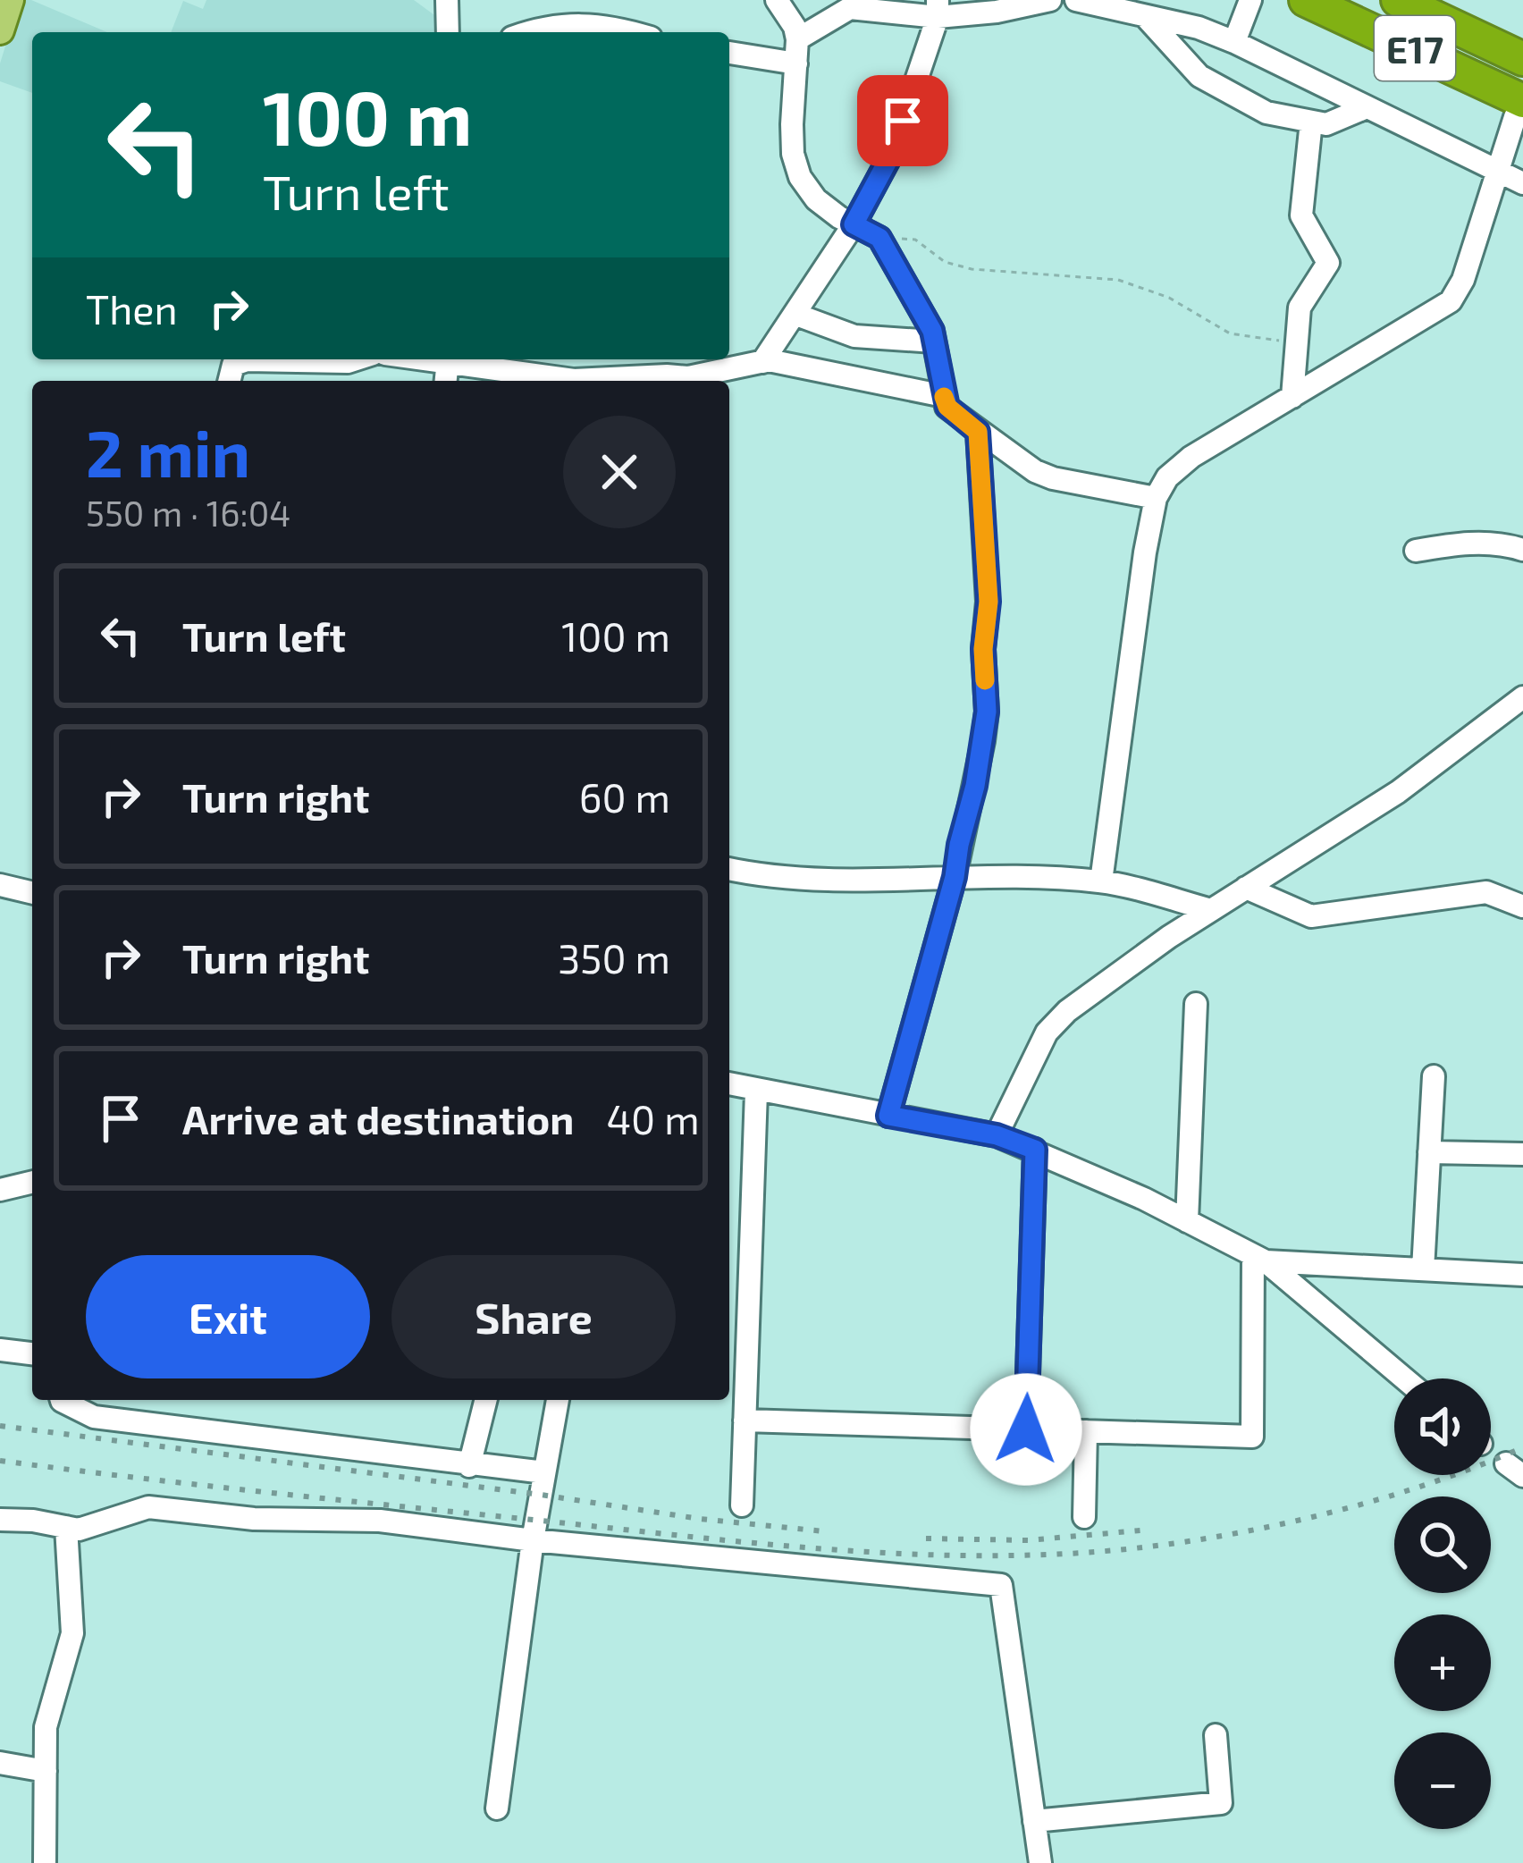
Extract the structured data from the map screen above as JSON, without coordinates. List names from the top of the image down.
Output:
{
  "streets": {
    "highway": ["E17"]
  },
  "page": {
    "turn": ["100 m", "Turn left"],
    "then": "Then",
    "heading": ["2 min", "550 m · 16:04"],
    "list": [
      {
        "name": "Turn left",
        "value": "100 m"
      },
      {
        "name": "Turn right",
        "value": "60 m"
      },
      {
        "name": "Turn right",
        "value": "350 m"
      },
      {
        "name": "Arrive at destination",
        "value": "40 m"
      }
    ],
    "buttons": ["Exit", "Share"],
    "map_buttons": ["+", "−"]
  }
}
